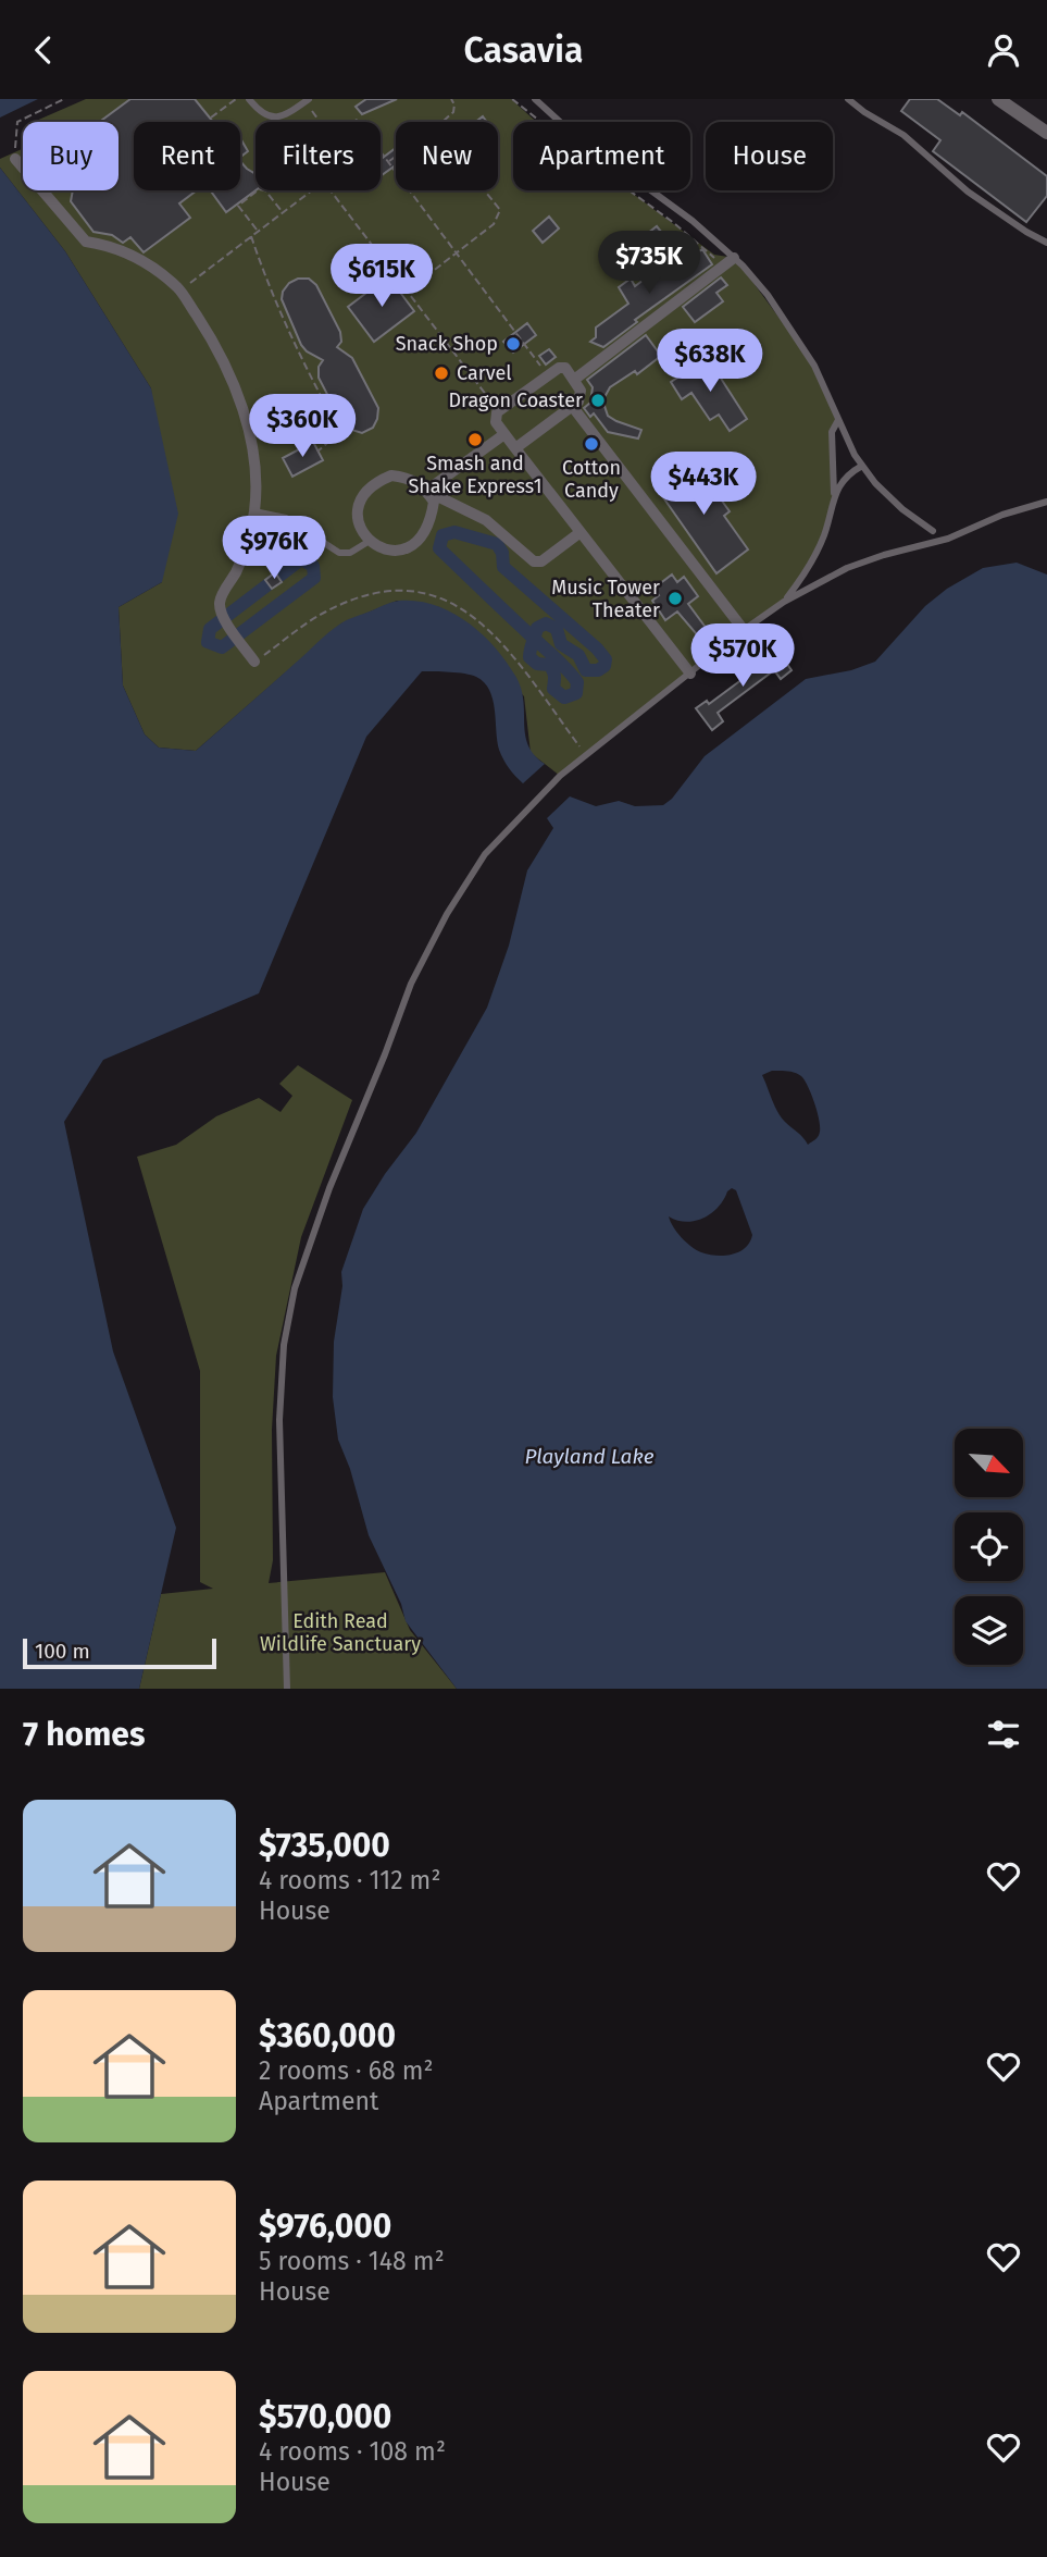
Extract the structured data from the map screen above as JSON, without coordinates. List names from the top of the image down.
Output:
{
  "water": ["Playland Lake"],
  "parks": ["Edith Read Wildlife Sanctuary"],
  "places": [
    "Snack Shop",
    "Carvel",
    "Dragon Coaster",
    "Smash and Shake Express1",
    "Cotton Candy",
    "Music Tower Theater"
  ],
  "scale_bar": "100 m",
  "north": "bottom right",
  "page": {
    "header": "Casavia",
    "chip": [
      "Buy",
      "Rent",
      "Filters",
      "New",
      "Apartment",
      "House"
    ],
    "price": [
      "$735K",
      "$615K",
      "$638K",
      "$360K",
      "$443K",
      "$976K",
      "$570K"
    ],
    "scale": "100 m",
    "heading": "7 homes",
    "list": [
      {
        "name": "$735,000",
        "note": "4 rooms · 112 m² · House"
      },
      {
        "name": "$360,000",
        "note": "2 rooms · 68 m² · Apartment"
      },
      {
        "name": "$976,000",
        "note": "5 rooms · 148 m² · House"
      },
      {
        "name": "$570,000",
        "note": "4 rooms · 108 m² · House"
      }
    ]
  }
}
